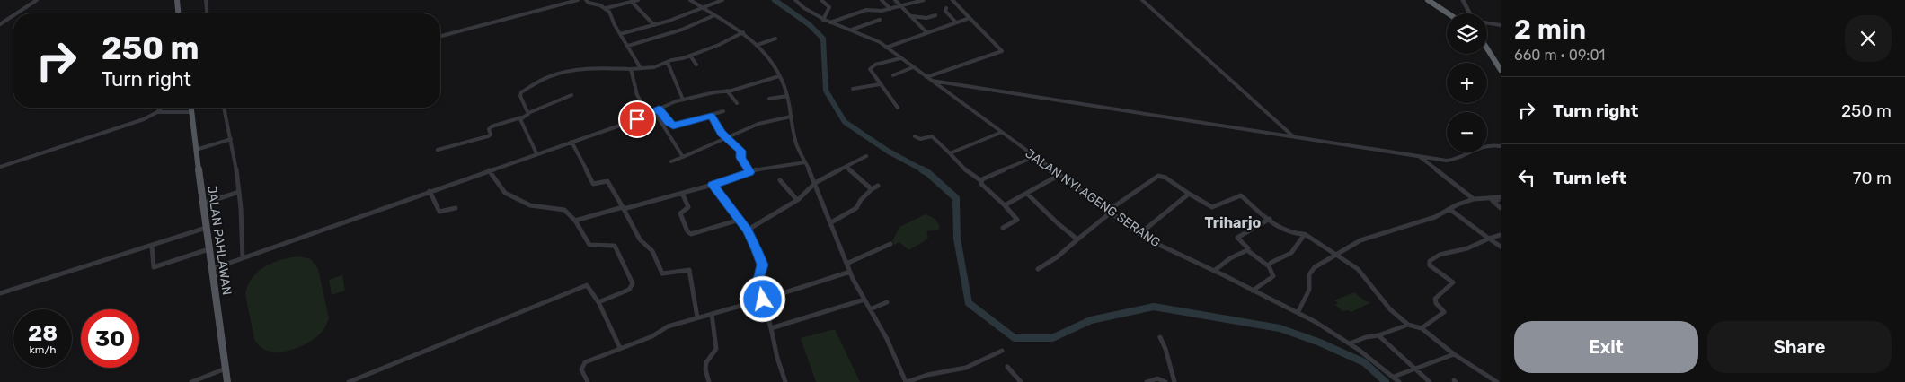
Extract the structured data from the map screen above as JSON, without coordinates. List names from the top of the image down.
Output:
{
  "streets": {
    "main road": ["JALAN PAHLAWAN"],
    "street": ["JALAN NYI AGENG SERANG"]
  },
  "districts": ["Triharjo"],
  "page": {
    "heading": ["2 min", "660 m · 09:01"],
    "map_buttons": ["+", "−"],
    "turn": ["250 m", "Turn right"],
    "list": [
      {
        "name": "Turn right",
        "value": "250 m"
      },
      {
        "name": "Turn left",
        "value": "70 m"
      }
    ],
    "speed": "28 km/h",
    "limit": "30",
    "buttons": ["Exit", "Share"]
  }
}
